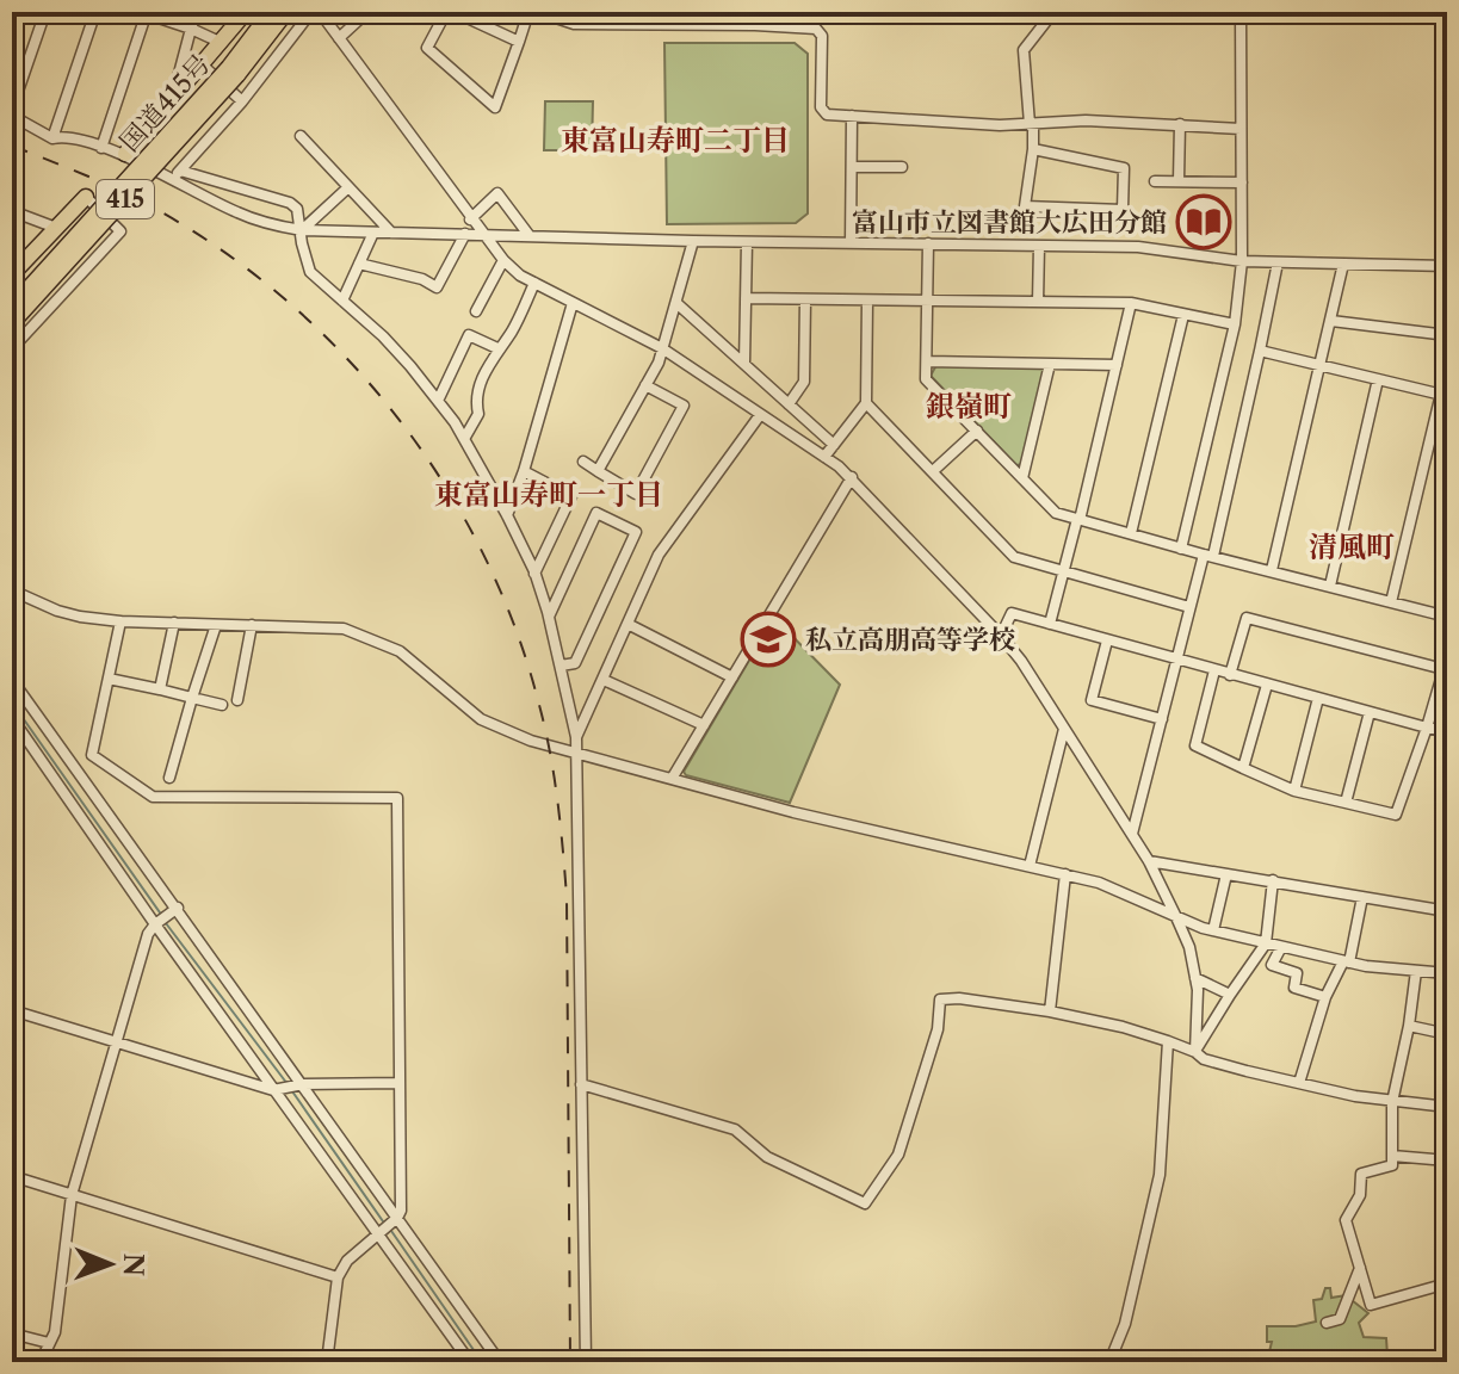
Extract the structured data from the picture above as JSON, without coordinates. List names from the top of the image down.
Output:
{
  "streets": {
    "highway": ["国道415号", "415"]
  },
  "districts": [
    "東富山寿町二丁目",
    "銀嶺町",
    "東富山寿町一丁目",
    "清風町"
  ],
  "places": {
    "library": ["富山市立図書館大広田分館"],
    "school or university": ["私立高朋高等学校"]
  },
  "north": "right"
}
